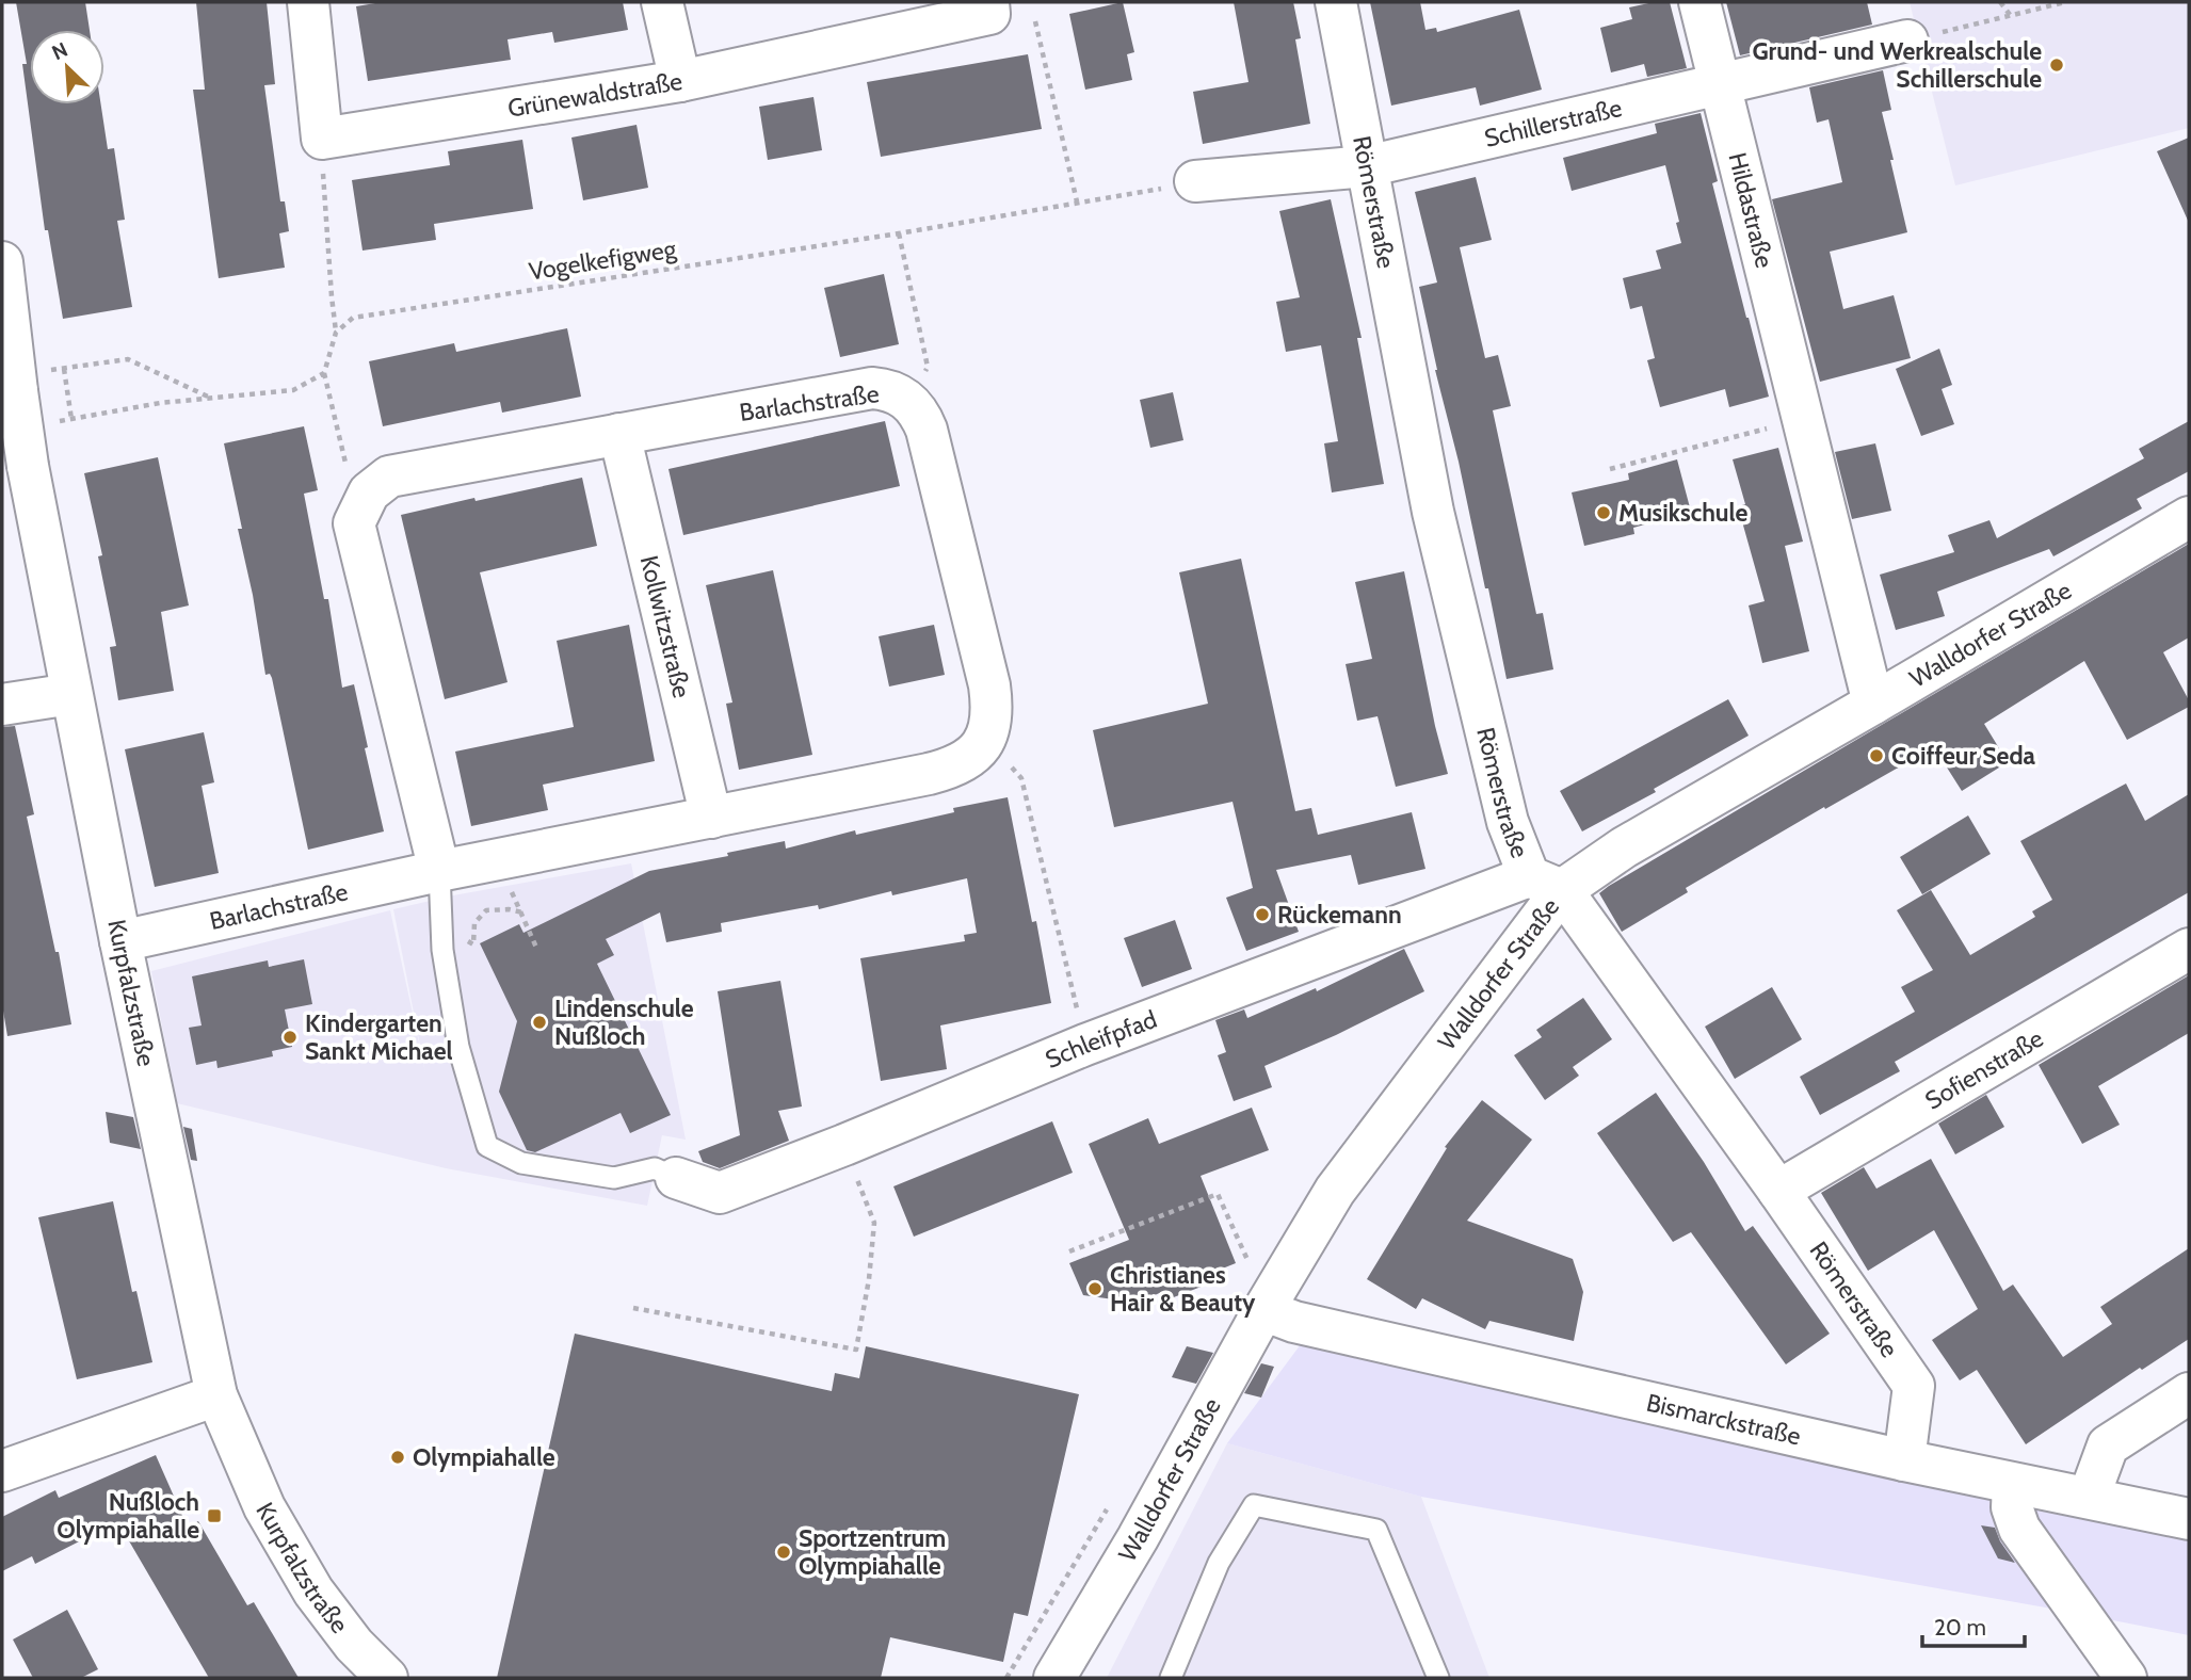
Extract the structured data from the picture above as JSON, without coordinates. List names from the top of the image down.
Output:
{
  "streets": {
    "street": [
      "Grünewaldstraße",
      "Schillerstraße",
      "Römerstraße",
      "Hildastraße",
      "Barlachstraße",
      "Kollwitzstraße",
      "Walldorfer Straße",
      "Kurpfalzstraße",
      "Schleifpfad",
      "Sofienstraße",
      "Bismarckstraße"
    ],
    "path": ["Vogelkefigweg"]
  },
  "crossings": [
    ["Schillerstraße", "Römerstraße"],
    ["Schillerstraße", "Hildastraße"],
    ["Schillerstraße", "Vogelkefigweg"],
    ["Römerstraße", "Walldorfer Straße"],
    ["Römerstraße", "Schleifpfad"],
    ["Römerstraße", "Sofienstraße"],
    ["Römerstraße", "Bismarckstraße"],
    ["Hildastraße", "Walldorfer Straße"],
    ["Barlachstraße", "Kollwitzstraße"],
    ["Barlachstraße", "Kurpfalzstraße"],
    ["Walldorfer Straße", "Schleifpfad"],
    ["Walldorfer Straße", "Bismarckstraße"]
  ],
  "places": {
    "other": [
      "Grund- und Werkrealschule Schillerschule",
      "Musikschule",
      "Coiffeur Seda",
      "Rückemann",
      "Lindenschule Nußloch",
      "Kindergarten Sankt Michael",
      "Christianes Hair & Beauty",
      "Olympiahalle",
      "Sportzentrum Olympiahalle"
    ],
    "transit": ["Nußloch Olympiahalle"]
  },
  "scale_bar": "20 m",
  "north": "top left"
}
